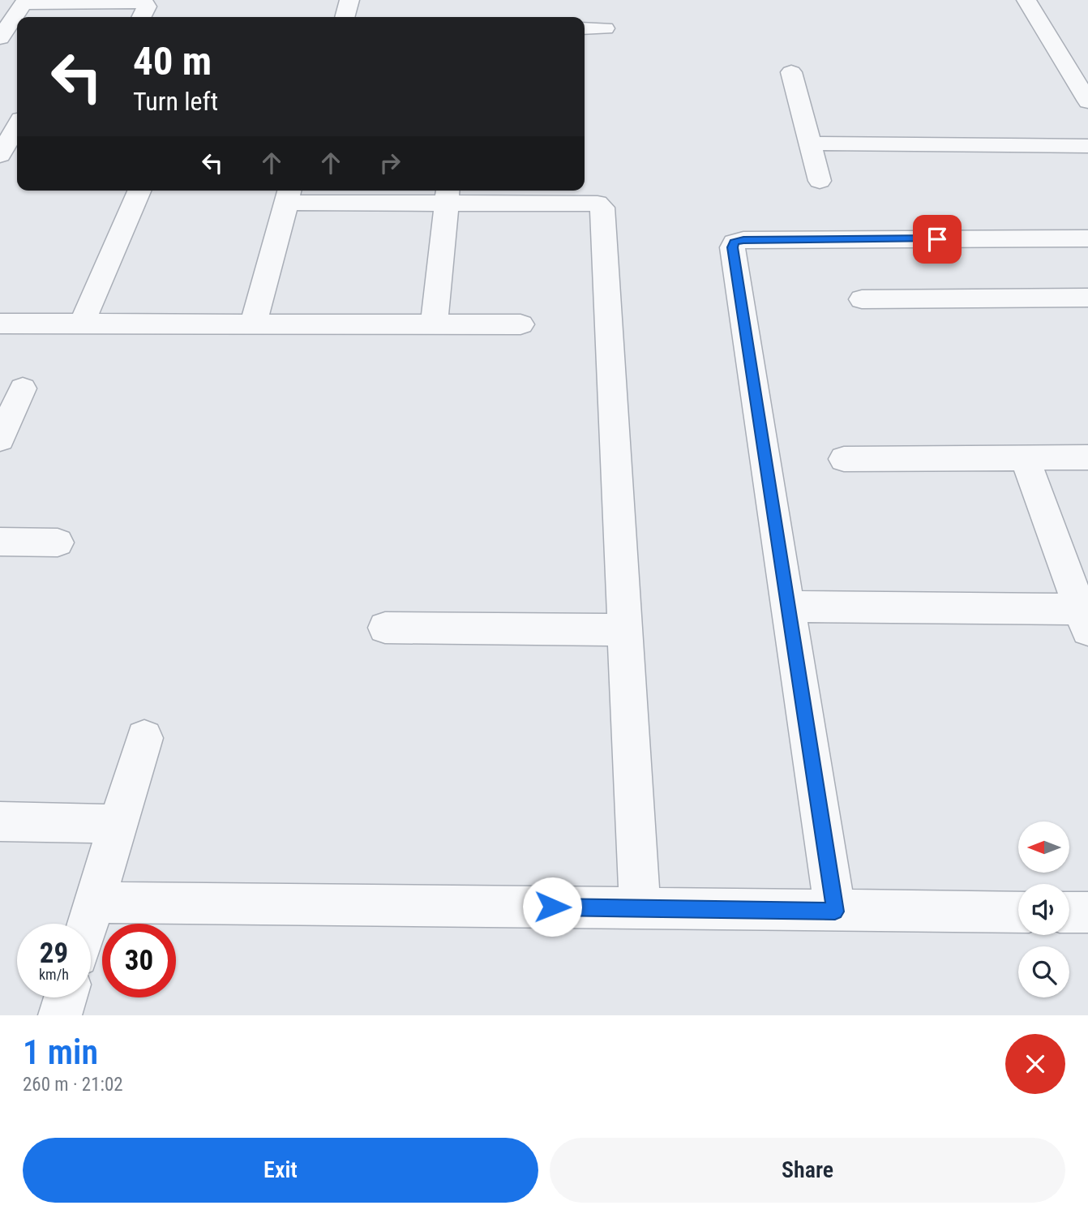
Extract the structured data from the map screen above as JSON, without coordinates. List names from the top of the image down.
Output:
{
  "north": "left",
  "page": {
    "turn": ["40 m", "Turn left"],
    "speed": "29 km/h",
    "limit": "30",
    "heading": ["1 min", "260 m · 21:02"],
    "buttons": ["Exit", "Share"]
  }
}
